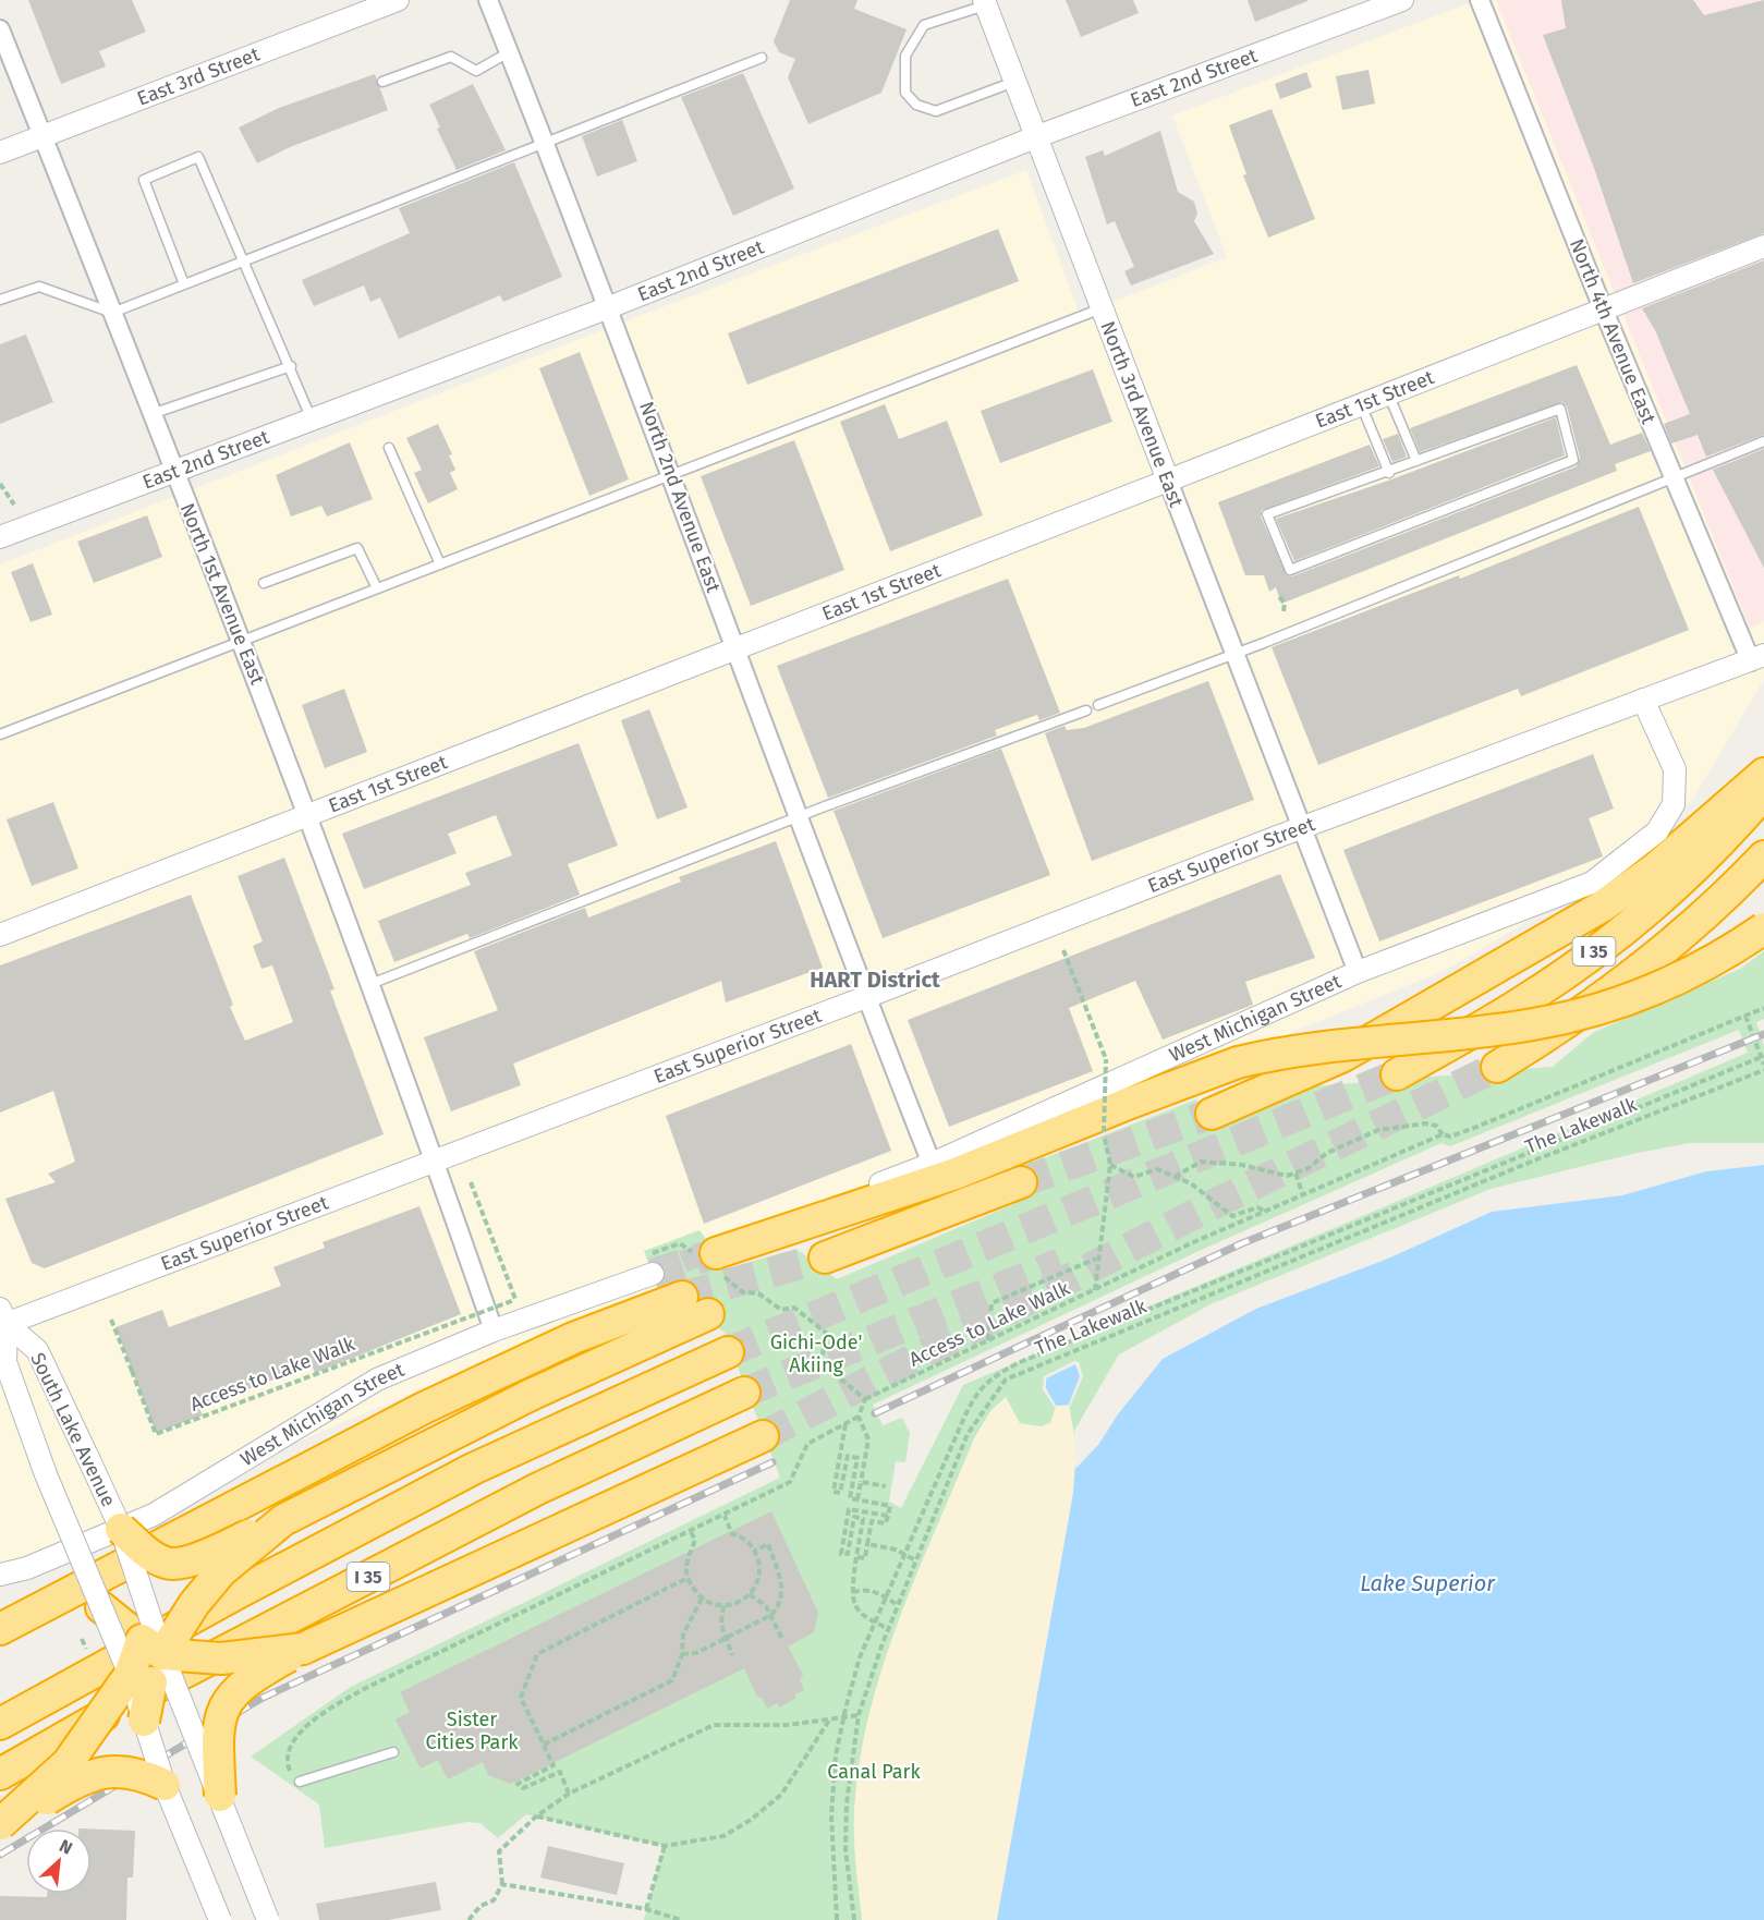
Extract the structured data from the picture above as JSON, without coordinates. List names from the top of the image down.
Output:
{
  "streets": {
    "highway": ["I 35"],
    "street": [
      "East 3rd Street",
      "East 2nd Street",
      "North 4th Avenue East",
      "East 1st Street",
      "North 3rd Avenue East",
      "North 2nd Avenue East",
      "North 1st Avenue East",
      "East Superior Street",
      "West Michigan Street",
      "South Lake Avenue"
    ],
    "path": ["The Lakewalk", "Access to Lake Walk"]
  },
  "crossings": [
    ["East 3rd Street", "North 1st Avenue East"],
    ["East 2nd Street", "North 3rd Avenue East"],
    ["East 2nd Street", "North 2nd Avenue East"],
    ["East 2nd Street", "North 1st Avenue East"],
    ["North 4th Avenue East", "East 1st Street"],
    ["North 4th Avenue East", "East Superior Street"],
    ["East 1st Street", "North 3rd Avenue East"],
    ["East 1st Street", "North 2nd Avenue East"],
    ["East 1st Street", "North 1st Avenue East"],
    ["North 3rd Avenue East", "East Superior Street"],
    ["North 3rd Avenue East", "West Michigan Street"],
    ["North 2nd Avenue East", "East Superior Street"],
    ["North 2nd Avenue East", "West Michigan Street"],
    ["North 1st Avenue East", "East Superior Street"],
    ["North 1st Avenue East", "West Michigan Street"],
    ["East Superior Street", "West Michigan Street"],
    ["East Superior Street", "South Lake Avenue"]
  ],
  "districts": ["HART District"],
  "water": ["Lake Superior"],
  "parks": ["Gichi-Ode' Akiing", "Sister Cities Park", "Canal Park"],
  "north": "top right"
}
